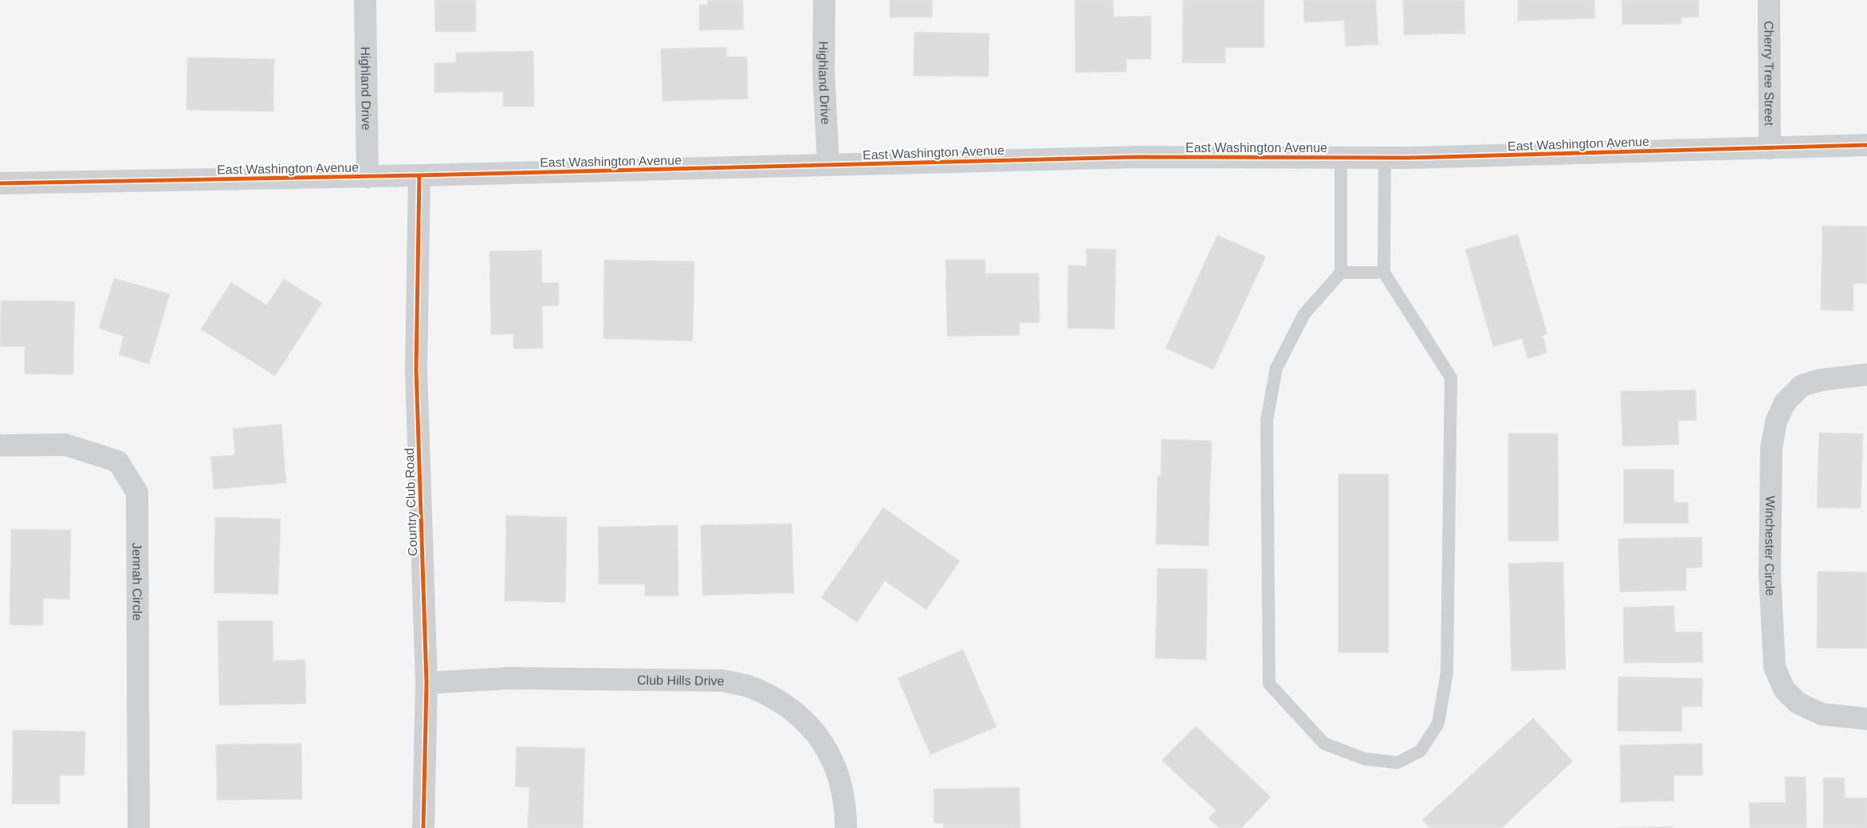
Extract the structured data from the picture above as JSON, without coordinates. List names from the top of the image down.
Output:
{
  "streets": {
    "street": [
      "Cherry Tree Street",
      "Highland Drive",
      "East Washington Avenue",
      "Country Club Road",
      "Winchester Circle",
      "Jennah Circle",
      "Club Hills Drive"
    ]
  },
  "crossings": [
    ["Cherry Tree Street", "East Washington Avenue"],
    ["Highland Drive", "East Washington Avenue"],
    ["East Washington Avenue", "Country Club Road"],
    ["Country Club Road", "Club Hills Drive"]
  ]
}
